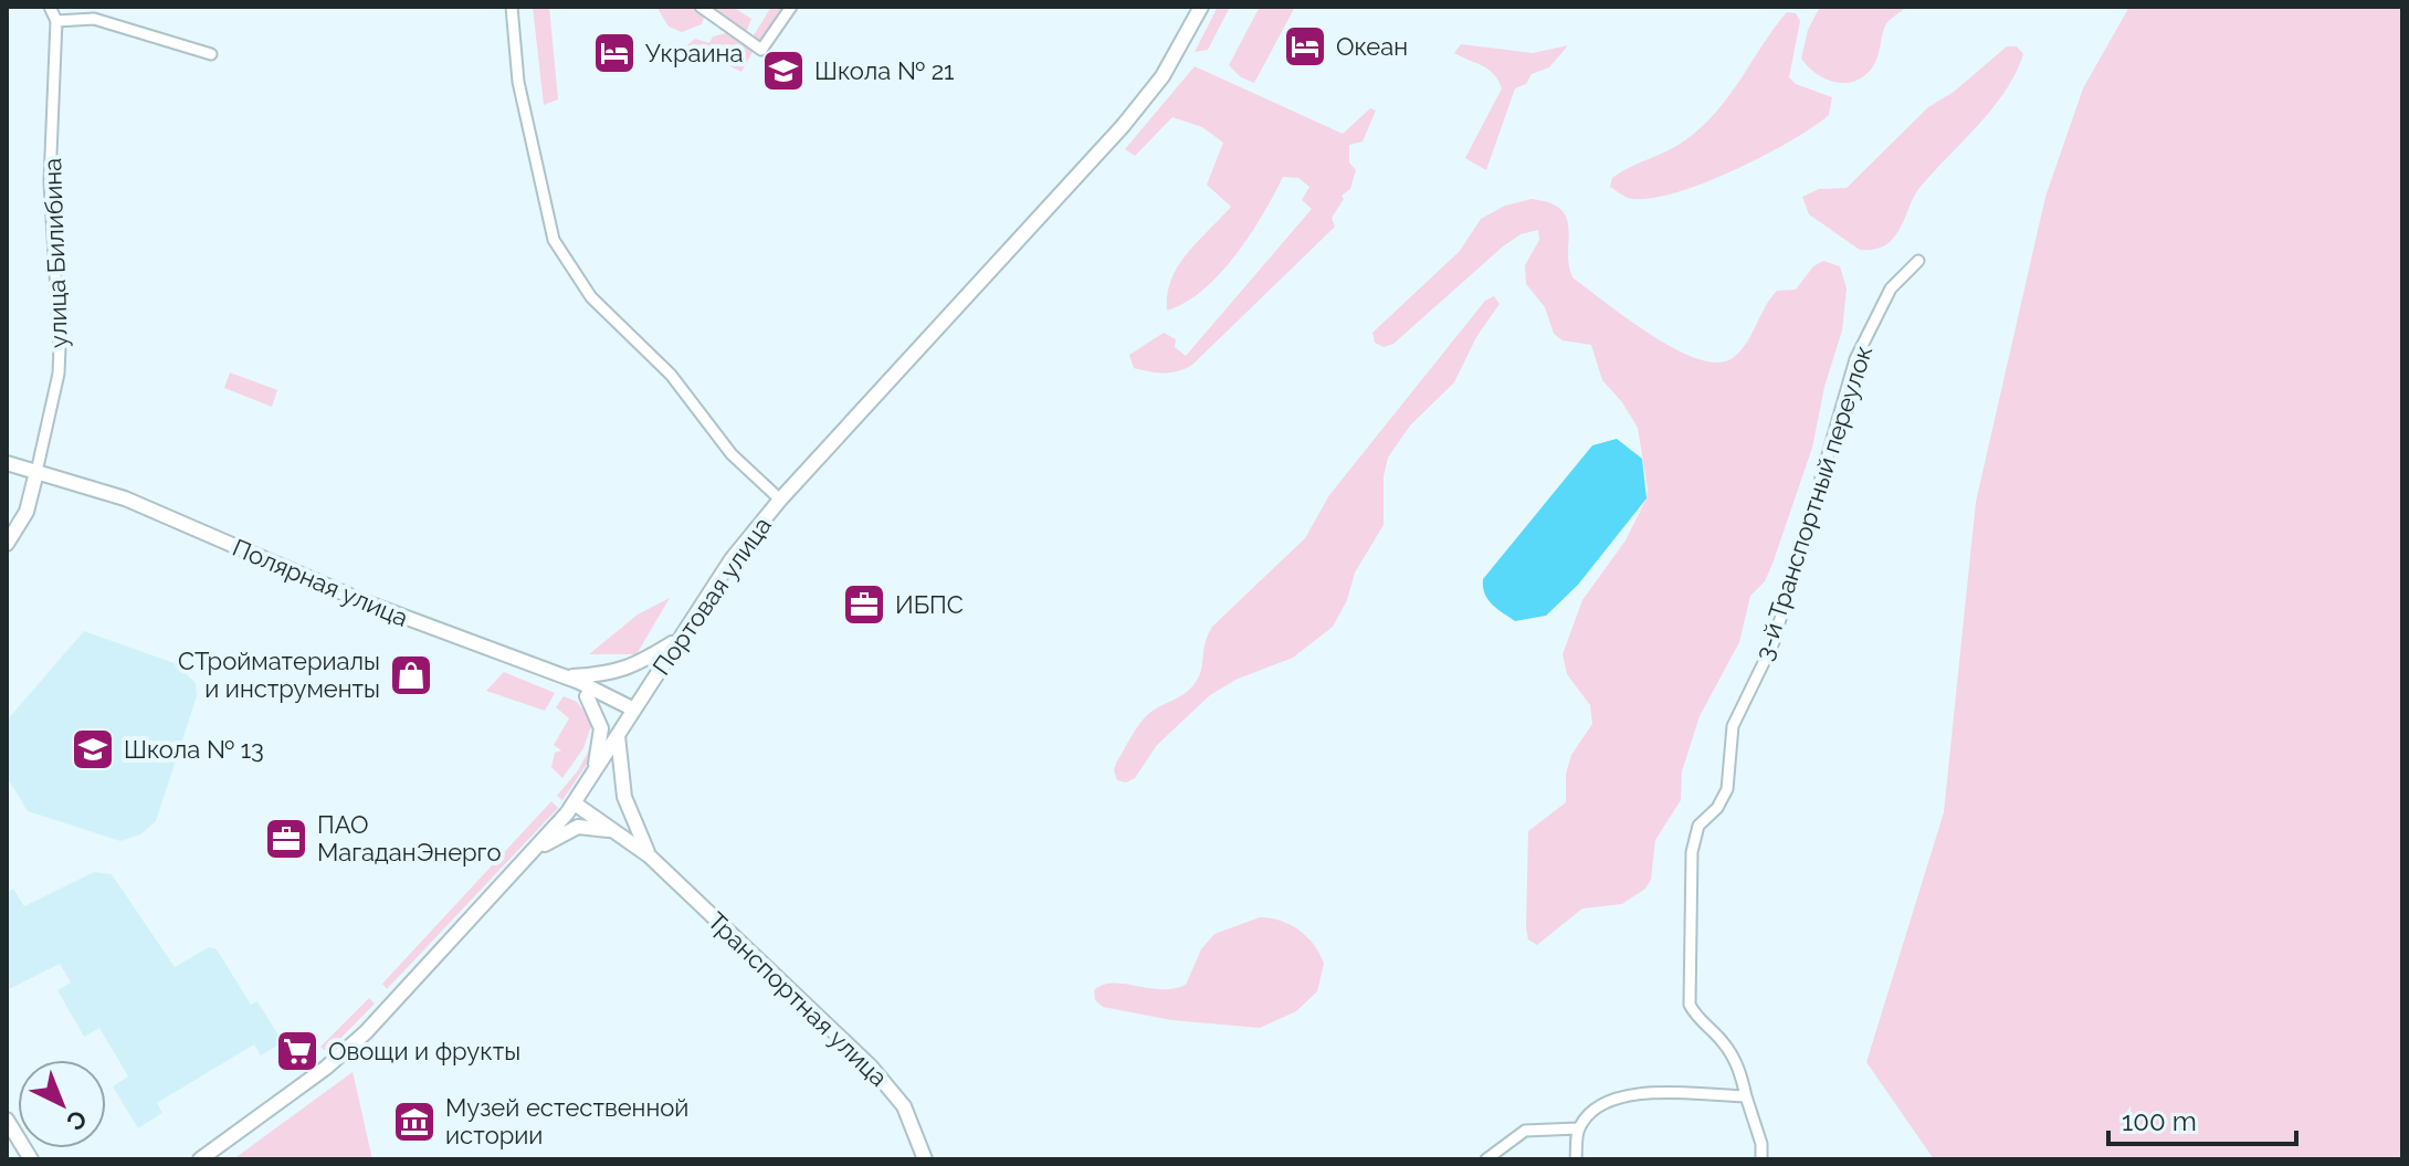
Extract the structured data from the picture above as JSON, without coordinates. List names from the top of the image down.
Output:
{
  "streets": {
    "main road": [
      "улица Билибина",
      "Полярная улица",
      "Портовая улица",
      "Транспортная улица"
    ],
    "street": ["3-й Транспортный переулок"]
  },
  "crossings": [
    ["улица Билибина", "Полярная улица"],
    ["Полярная улица", "Портовая улица"],
    ["Портовая улица", "Транспортная улица"]
  ],
  "places": {
    "hotel": ["Океан", "Украина"],
    "school or university": ["Школа № 21", "Школа № 13"],
    "office": ["ИБПС", "ПАО МагаданЭнерго"],
    "shop": ["СТройматериалы и инструменты"],
    "supermarket": ["Овощи и фрукты"],
    "museum": ["Музей естественной истории"]
  },
  "scale_bar": "100 m",
  "north": "bottom right"
}
